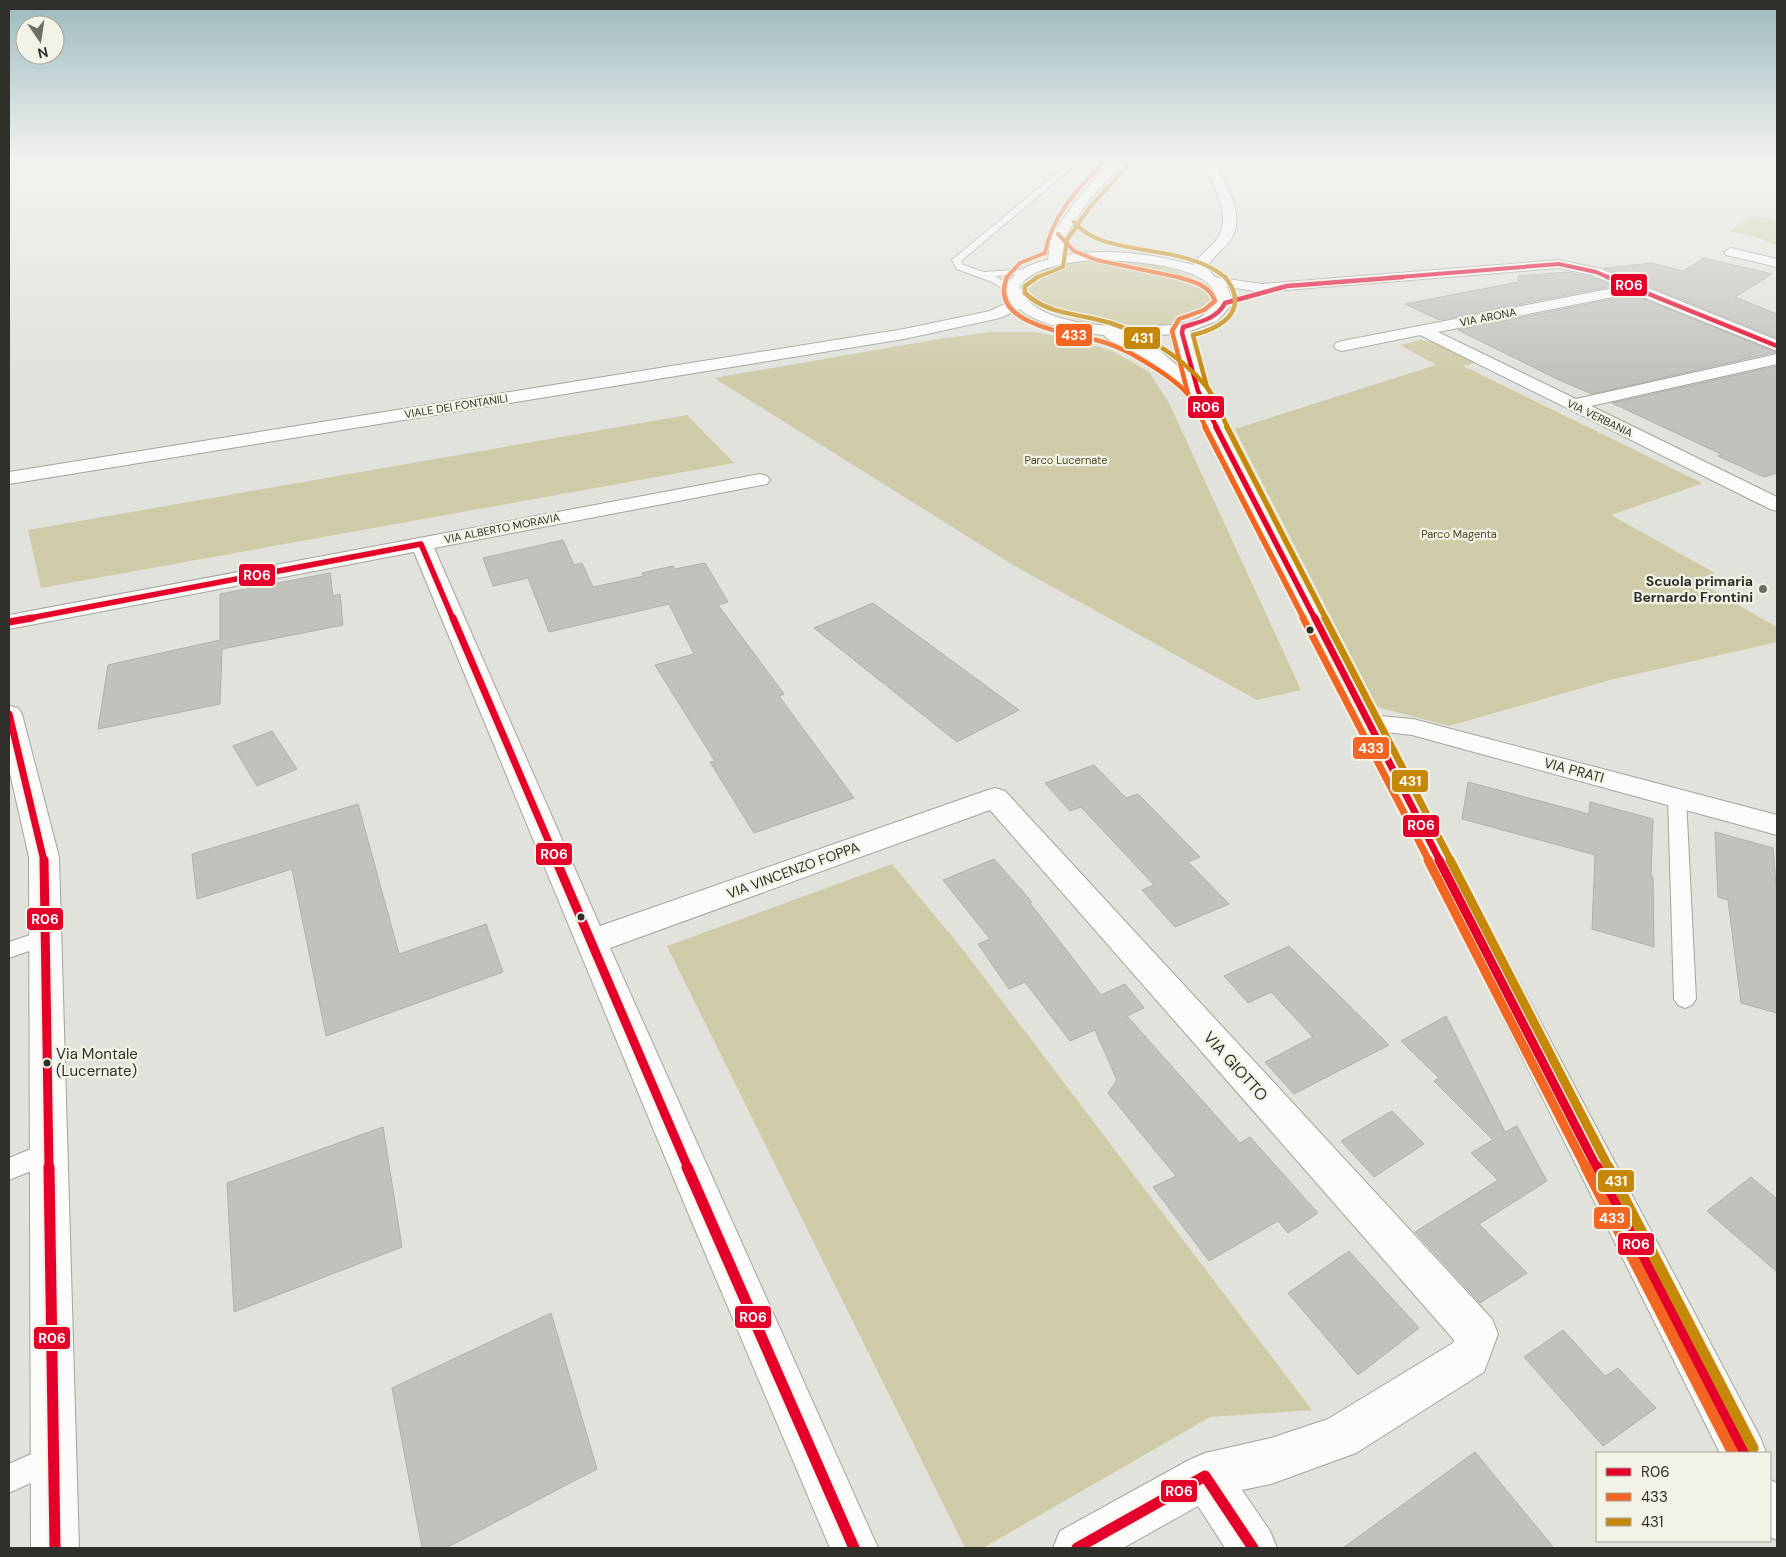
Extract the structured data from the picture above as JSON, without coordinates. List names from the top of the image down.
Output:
{
  "streets": {
    "street": [
      "VIA ARONA",
      "VIALE DEI FONTANILI",
      "VIA VERBANIA",
      "VIA ALBERTO MORAVIA",
      "VIA PRATI",
      "VIA VINCENZO FOPPA",
      "VIA GIOTTO"
    ]
  },
  "crossings": [
    ["VIA ARONA", "VIA VERBANIA"],
    ["VIA VINCENZO FOPPA", "VIA GIOTTO"]
  ],
  "parks": ["Parco Lucernate", "Parco Magenta"],
  "places": ["Scuola primaria Bernardo Frontini", "Via Montale (Lucernate)"],
  "lines": ["transit line 433", "transit line 431", "transit line R06"],
  "legend": ["R06", "433", "431"],
  "north": "bottom"
}
